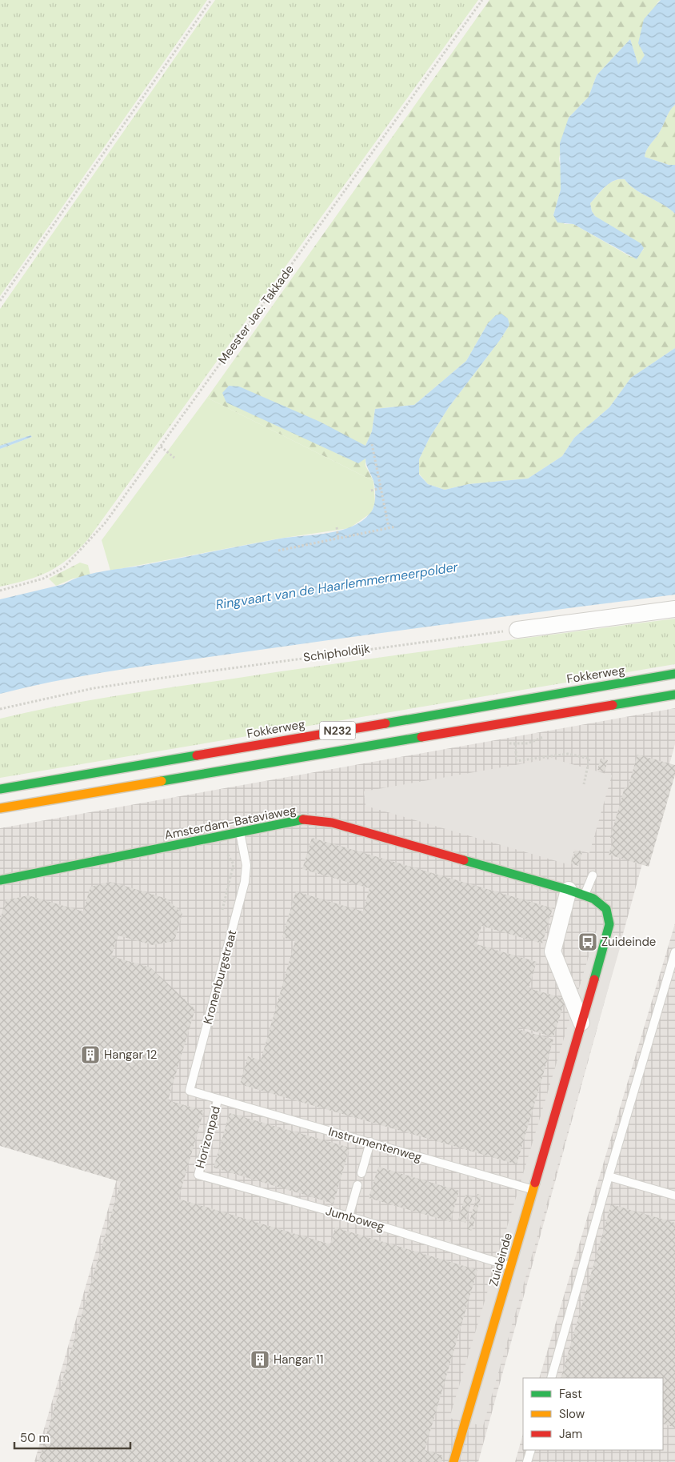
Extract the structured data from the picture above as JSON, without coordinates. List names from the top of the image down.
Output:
{
  "streets": {
    "main road": [
      "Fokkerweg",
      "N232",
      "Amsterdam-Bataviaweg",
      "Zuideinde"
    ],
    "lane": [
      "Kronenburgstraat",
      "Horizonpad",
      "Instrumentenweg",
      "Jumboweg"
    ],
    "path": ["Meester Jac. Takkade", "Schipholdijk"]
  },
  "crossings": [
    ["Amsterdam-Bataviaweg", "Kronenburgstraat"],
    ["Amsterdam-Bataviaweg", "Zuideinde"],
    ["Kronenburgstraat", "Horizonpad"],
    ["Kronenburgstraat", "Instrumentenweg"],
    ["Horizonpad", "Instrumentenweg"],
    ["Horizonpad", "Jumboweg"],
    ["Instrumentenweg", "Zuideinde"],
    ["Jumboweg", "Zuideinde"]
  ],
  "water": ["Ringvaart van de Haarlemmermeerpolder"],
  "places": {
    "bus stop": ["Zuideinde"],
    "building": ["Hangar 12", "Hangar 11"]
  },
  "legend": ["Fast", "Slow", "Jam"],
  "scale_bar": "50 m"
}
